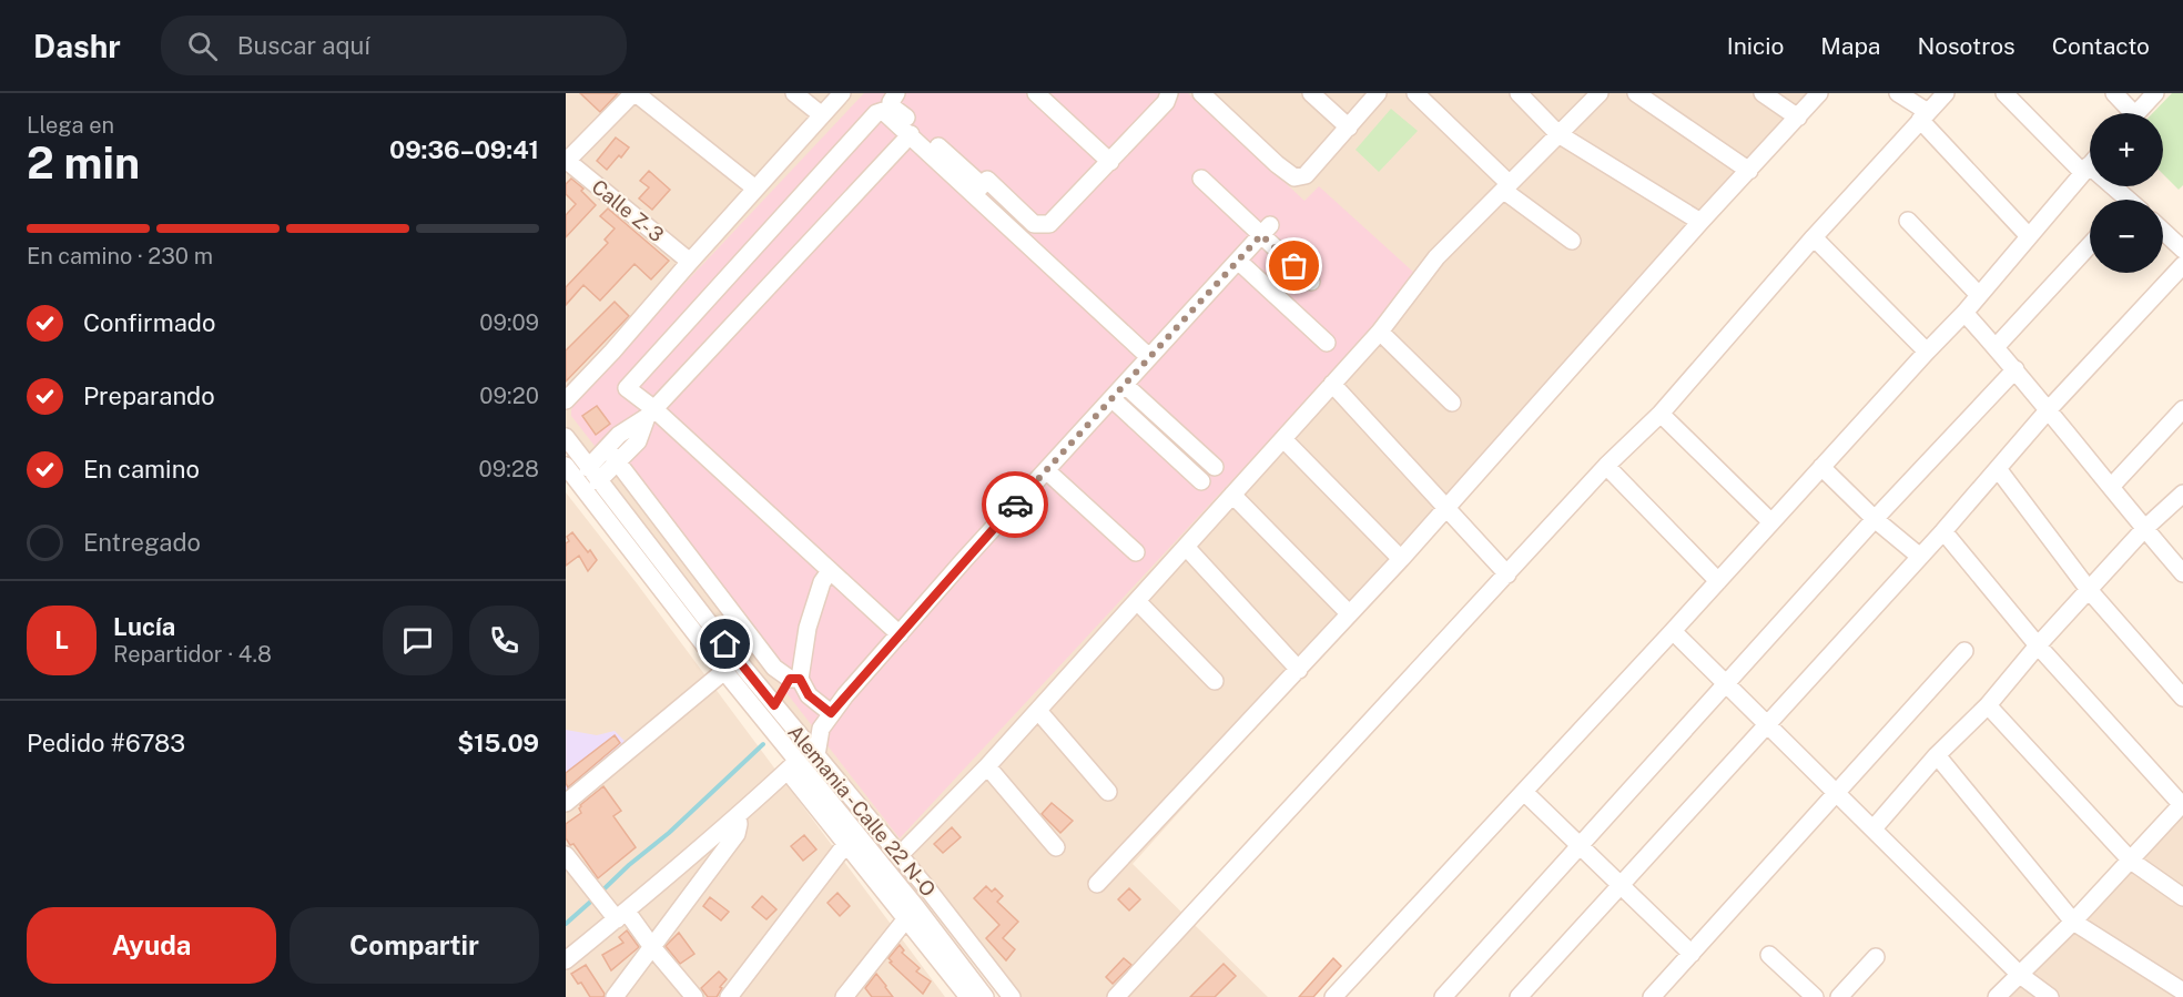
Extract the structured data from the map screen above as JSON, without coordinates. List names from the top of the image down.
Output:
{
  "streets": {
    "street": ["Calle Z- 3", "Alemania - Calle 22 N-O"]
  },
  "page": {
    "header": "Dashr",
    "search": "Buscar aquí",
    "nav": [
      "Inicio",
      "Mapa",
      "Nosotros",
      "Contacto"
    ],
    "heading": ["2 min", "Llega en", "09:36–09:41"],
    "panel": [
      "Lucía",
      "Repartidor · 4.8",
      "Pedido #6783",
      "$15.09"
    ],
    "map_buttons": ["+", "−"],
    "bar": "En camino · 230 m",
    "list": [
      ["Confirmado", "09:09"],
      ["Preparando", "09:20"],
      ["En camino", "09:28"],
      "Entregado"
    ],
    "round": "L",
    "buttons": ["Ayuda", "Compartir"]
  }
}
